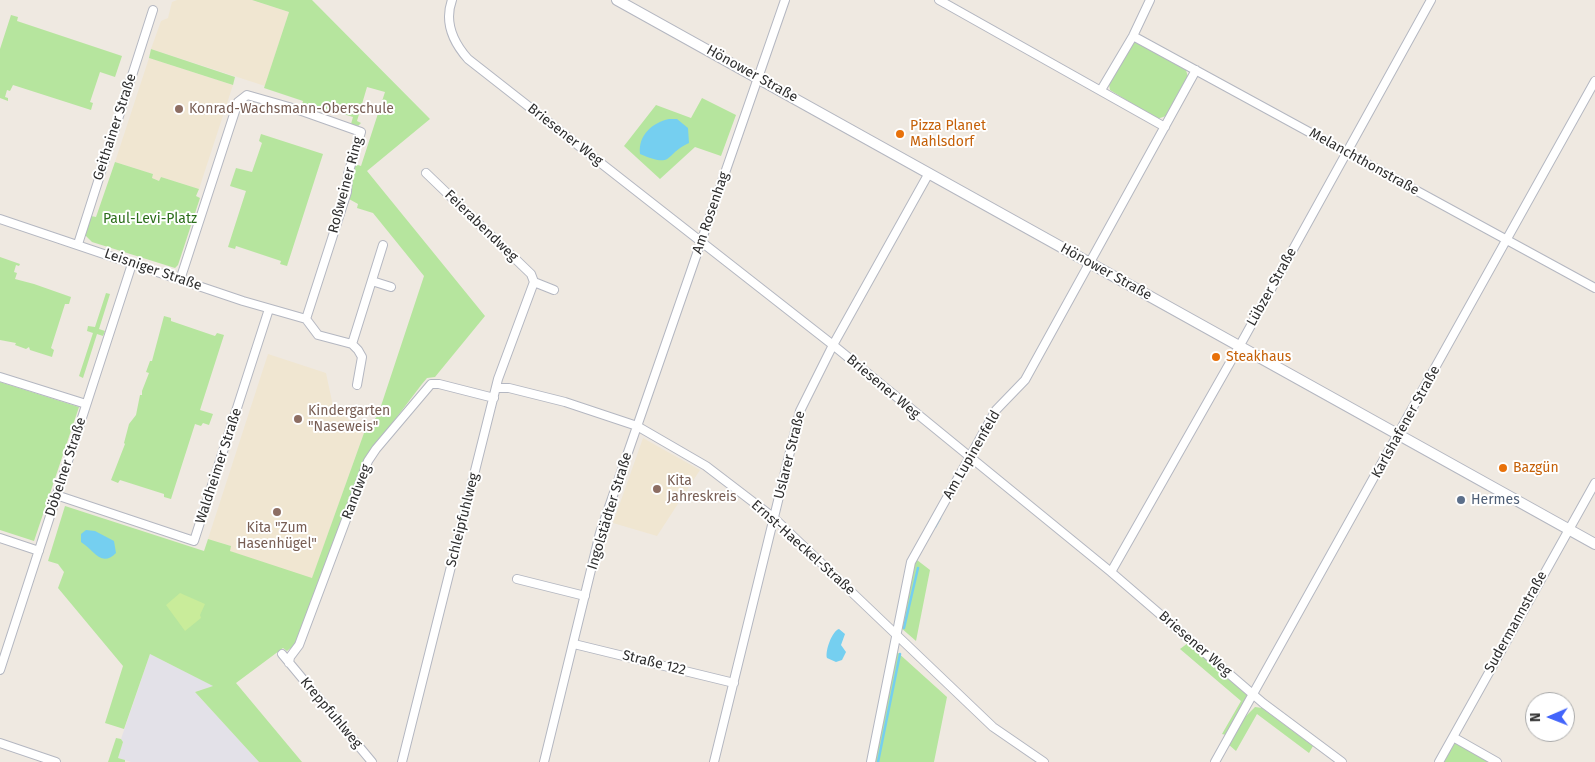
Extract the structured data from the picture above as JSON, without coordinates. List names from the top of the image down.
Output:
{
  "streets": {
    "main road": ["Hönower Straße"],
    "street": [
      "Geithainer Straße",
      "Briesener Weg",
      "Melanchthonstraße",
      "Roßweiner Ring",
      "Am Rosenhag",
      "Feierabendweg",
      "Leisniger Straße",
      "Lübzer Straße",
      "Karlshafener Straße",
      "Uslarer Straße",
      "Am Lupinenfeld",
      "Waldheimer Straße",
      "Döbelner Straße",
      "Randweg",
      "Ingolstädter Straße",
      "Schleipfuhlweg",
      "Ernst-Haeckel-Straße",
      "Sudermannstraße",
      "Straße 122",
      "Kreppfuhlweg"
    ]
  },
  "crossings": [
    ["Hönower Straße", "Am Rosenhag"],
    ["Hönower Straße", "Lübzer Straße"],
    ["Hönower Straße", "Karlshafener Straße"],
    ["Hönower Straße", "Uslarer Straße"],
    ["Hönower Straße", "Am Lupinenfeld"],
    ["Hönower Straße", "Sudermannstraße"],
    ["Geithainer Straße", "Leisniger Straße"],
    ["Briesener Weg", "Am Rosenhag"],
    ["Briesener Weg", "Lübzer Straße"],
    ["Briesener Weg", "Karlshafener Straße"],
    ["Briesener Weg", "Uslarer Straße"],
    ["Briesener Weg", "Am Lupinenfeld"],
    ["Melanchthonstraße", "Lübzer Straße"],
    ["Melanchthonstraße", "Karlshafener Straße"],
    ["Melanchthonstraße", "Am Lupinenfeld"],
    ["Roßweiner Ring", "Leisniger Straße"],
    ["Am Rosenhag", "Ingolstädter Straße"],
    ["Am Rosenhag", "Ernst-Haeckel-Straße"],
    ["Feierabendweg", "Schleipfuhlweg"],
    ["Leisniger Straße", "Waldheimer Straße"],
    ["Leisniger Straße", "Döbelner Straße"],
    ["Uslarer Straße", "Ernst-Haeckel-Straße"],
    ["Uslarer Straße", "Straße 122"],
    ["Am Lupinenfeld", "Ernst-Haeckel-Straße"],
    ["Waldheimer Straße", "Döbelner Straße"],
    ["Randweg", "Schleipfuhlweg"],
    ["Randweg", "Kreppfuhlweg"],
    ["Ingolstädter Straße", "Ernst-Haeckel-Straße"],
    ["Ingolstädter Straße", "Straße 122"],
    ["Schleipfuhlweg", "Ernst-Haeckel-Straße"]
  ],
  "parks": ["Paul-Levi-Platz"],
  "places": [
    "Konrad-Wachsmann-Oberschule",
    "Pizza Planet Mahlsdorf",
    "Steakhaus",
    "Kindergarten \"Naseweis\"",
    "Bazgün",
    "Kita Jahreskreis",
    "Hermes",
    "Kita \"Zum Hasenhügel\""
  ],
  "north": "left"
}
